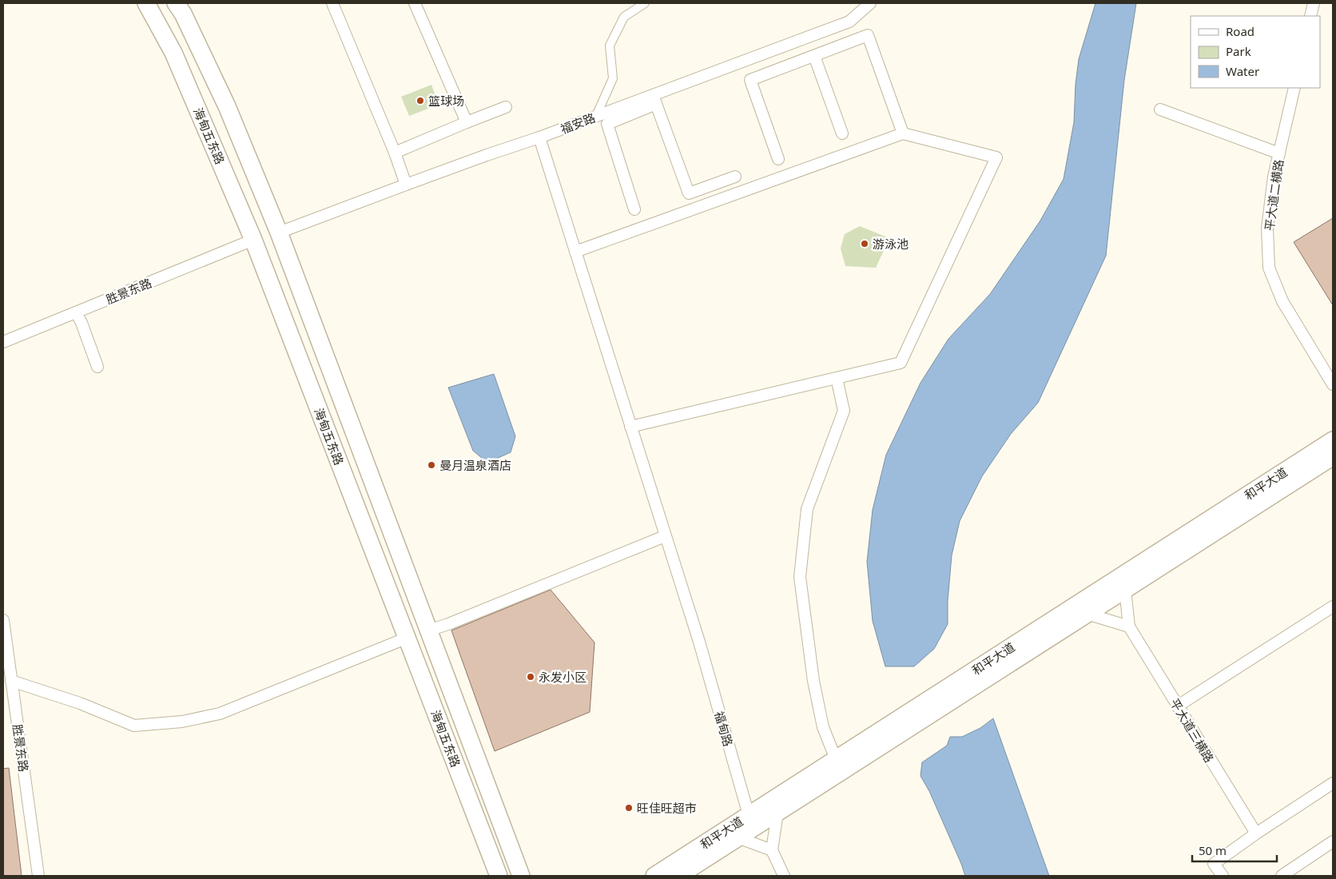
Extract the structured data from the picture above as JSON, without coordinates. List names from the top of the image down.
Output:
{
  "streets": {
    "main road": ["海甸五东路", "和平大道"],
    "street": [
      "福安路",
      "平大道二横路",
      "胜景东路",
      "福甸路",
      "平大道三横路"
    ]
  },
  "crossings": [
    ["福安路", "海甸五东路"],
    ["福安路", "福甸路"],
    ["海甸五东路", "胜景东路"],
    ["和平大道", "福甸路"]
  ],
  "places": [
    "篮球场",
    "游泳池",
    "曼月温泉酒店",
    "永发小区",
    "旺佳旺超市"
  ],
  "legend": ["Road", "Park", "Water"],
  "scale_bar": "50 m"
}
